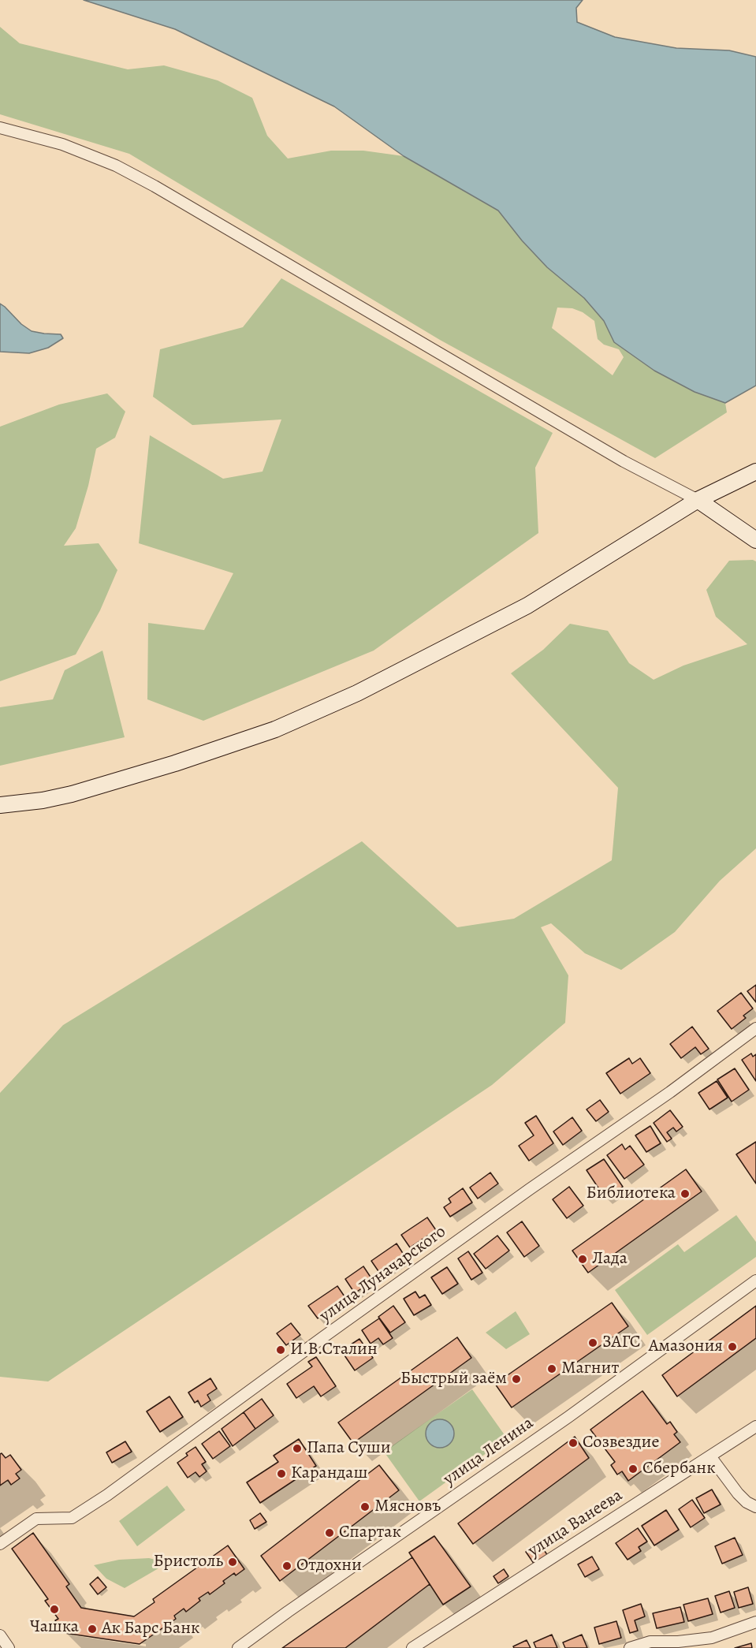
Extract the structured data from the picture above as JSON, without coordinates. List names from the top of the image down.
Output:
{
  "streets": {
    "street": ["улица Луначарского", "улица Ленина", "улица Ванеева"]
  },
  "places": [
    "Библиотека",
    "Лада",
    "ЗАГС",
    "Амазония",
    "И.В.Сталин",
    "Магнит",
    "Быстрый заём",
    "Созвездие",
    "Папа Суши",
    "Сбербанк",
    "Карандаш",
    "Мясновъ",
    "Спартак",
    "Бристоль",
    "Отдохни",
    "Чашка",
    "Ак Барс Банк"
  ]
}
